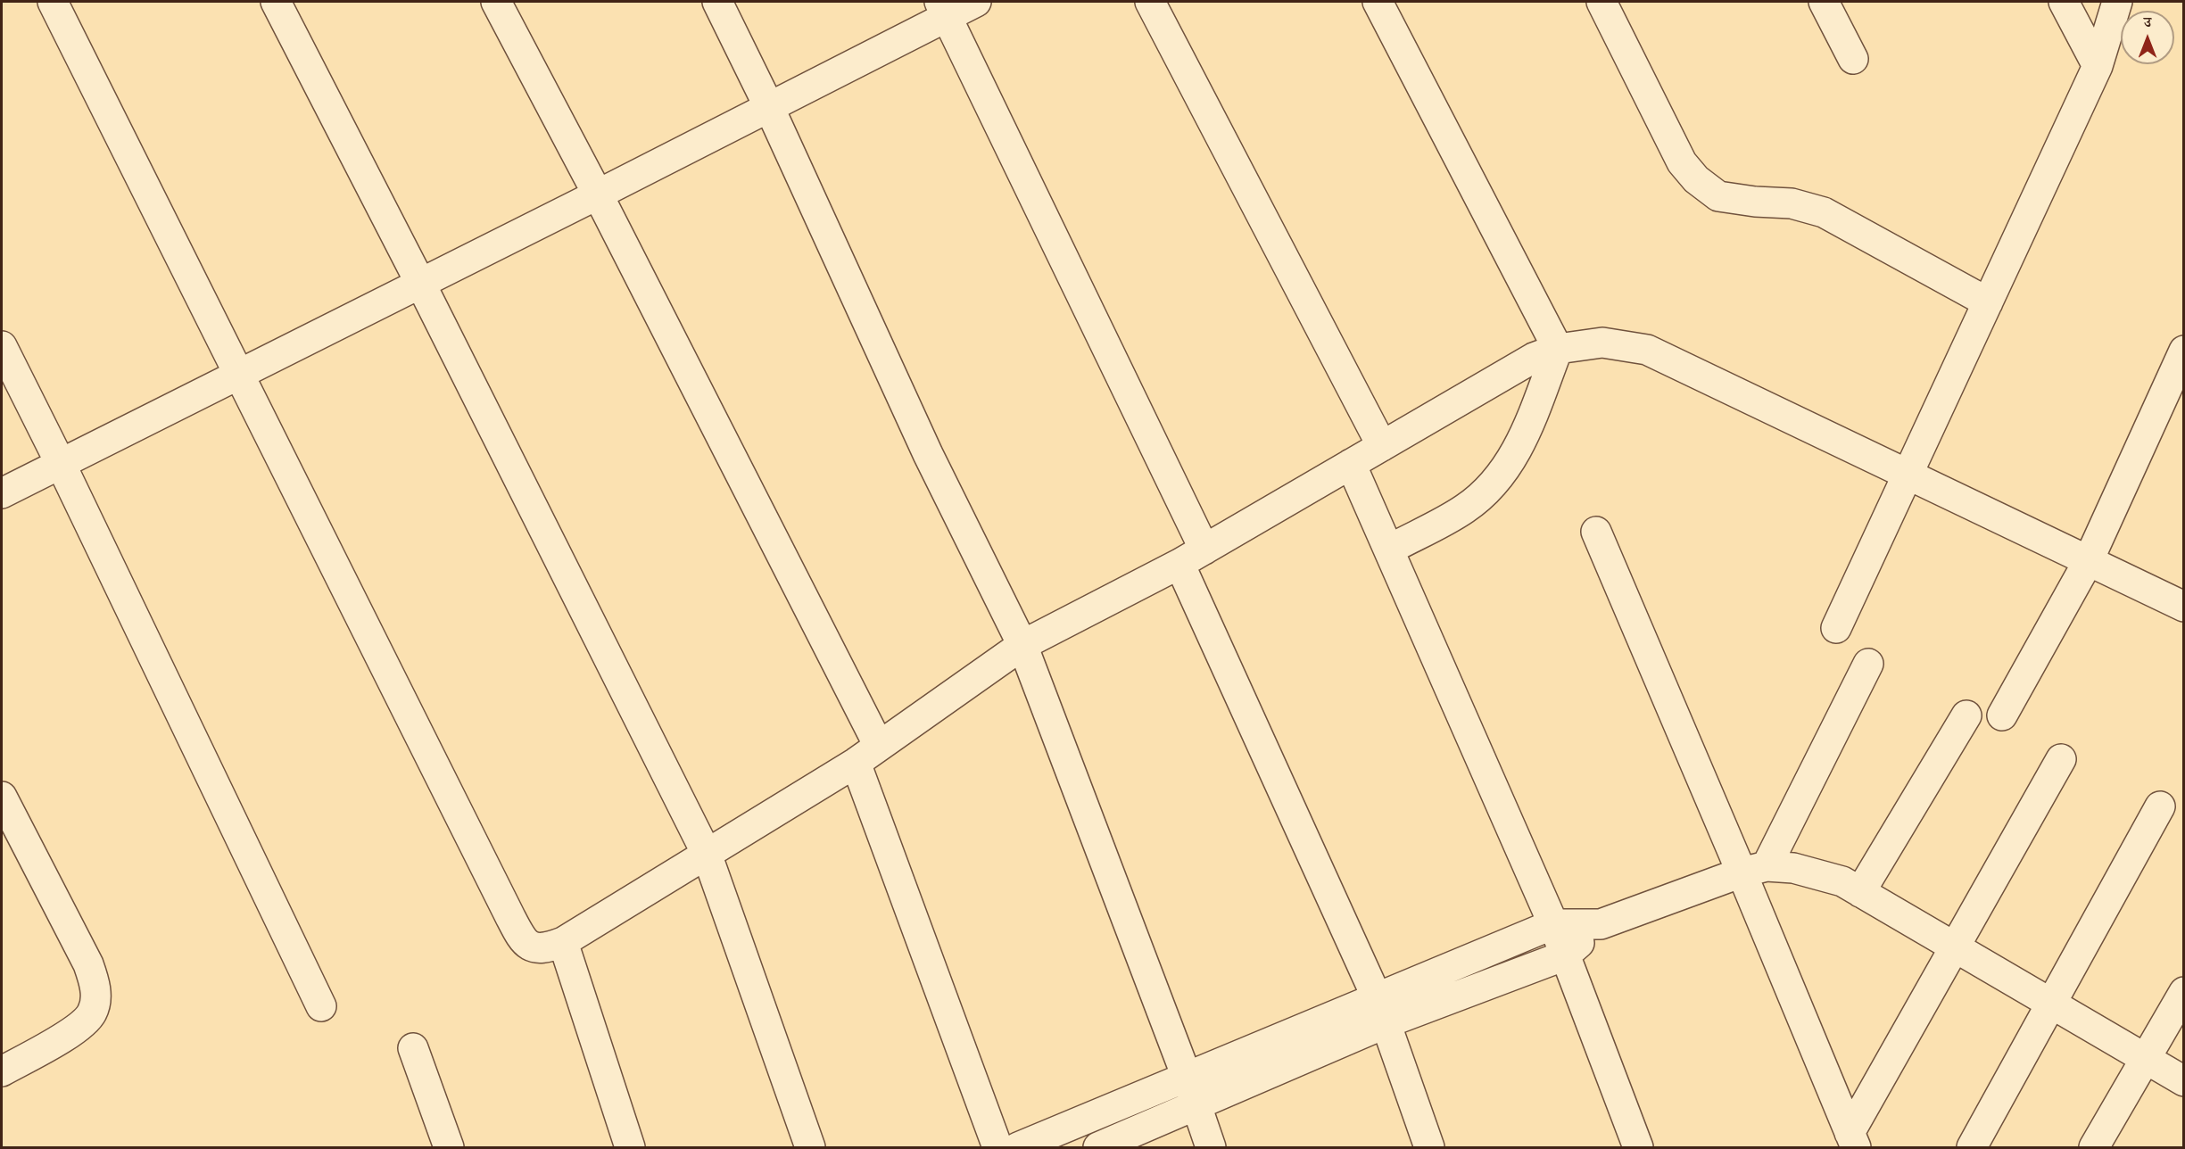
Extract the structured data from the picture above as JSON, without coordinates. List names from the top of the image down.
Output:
{
  "north": "top"
}
